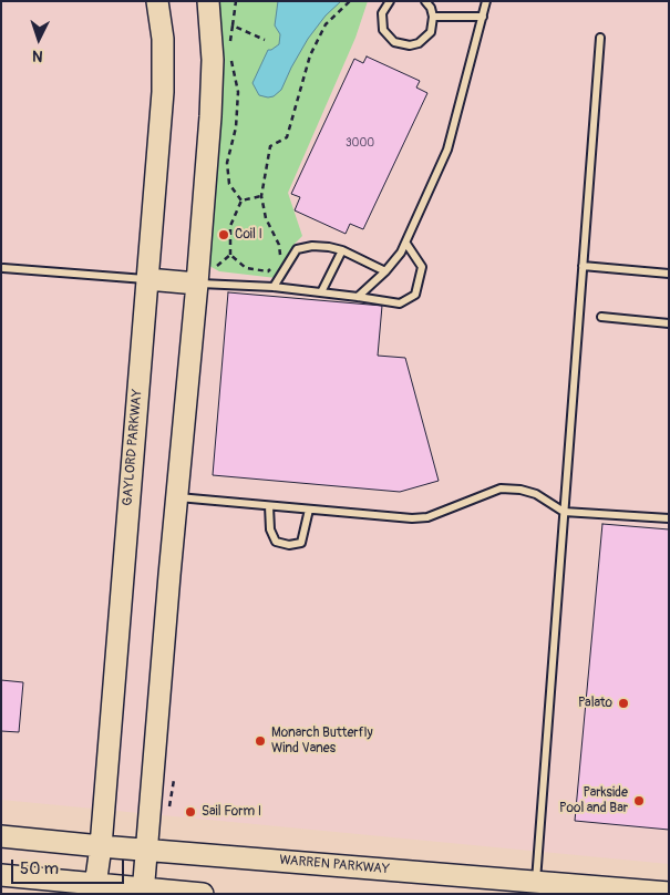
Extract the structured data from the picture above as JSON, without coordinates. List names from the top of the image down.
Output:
{
  "streets": {
    "street": ["GAYLORD PARKWAY", "WARREN PARKWAY"]
  },
  "crossings": [
    ["GAYLORD PARKWAY", "WARREN PARKWAY"]
  ],
  "places": [
    "Coil I",
    "Palato",
    "Monarch Butterfly Wind Vanes",
    "Parkside Pool and Bar",
    "Sail Form I"
  ],
  "house_numbers": ["3000"],
  "scale_bar": "50 m",
  "north": "bottom"
}
